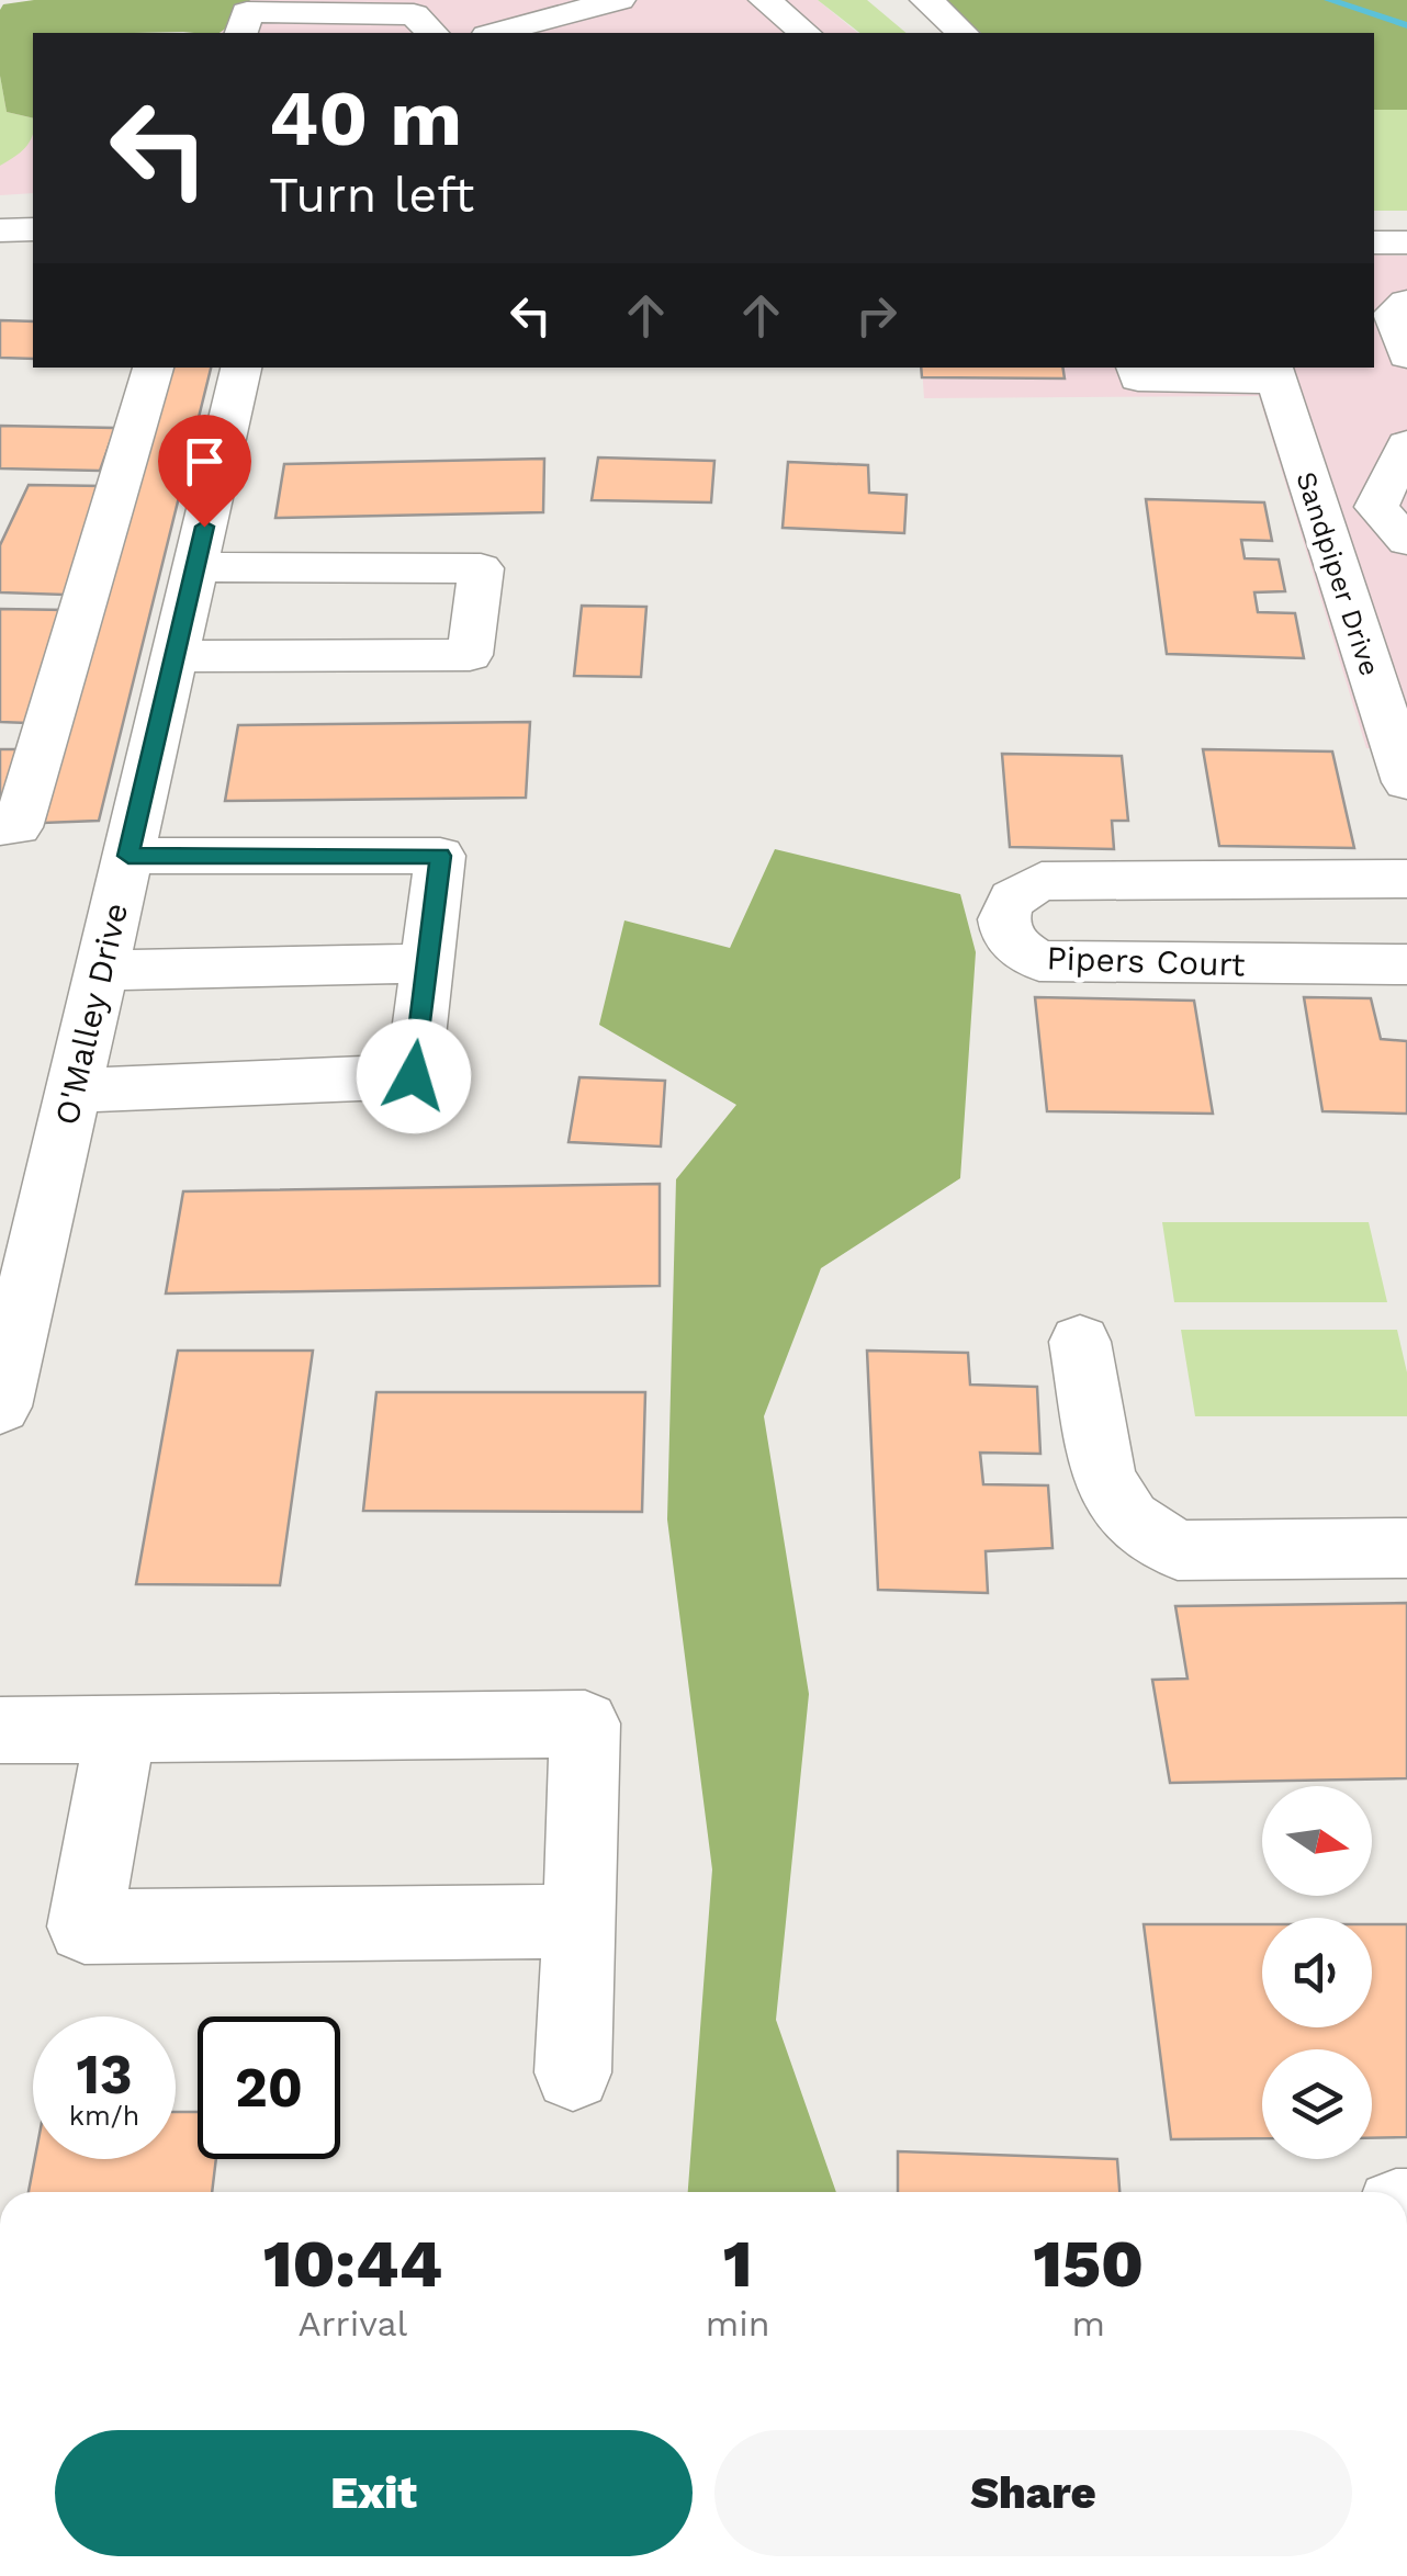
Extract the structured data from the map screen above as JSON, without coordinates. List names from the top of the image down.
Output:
{
  "streets": {
    "street": ["Sandpiper Drive", "Pipers Court", "O'Malley Drive"]
  },
  "north": "right",
  "page": {
    "turn": ["40 m", "Turn left"],
    "speed": "13 km/h",
    "limit": "20",
    "eta": [
      "10:44",
      "Arrival",
      "1",
      "min",
      "150",
      "m"
    ],
    "buttons": ["Exit", "Share"]
  }
}
